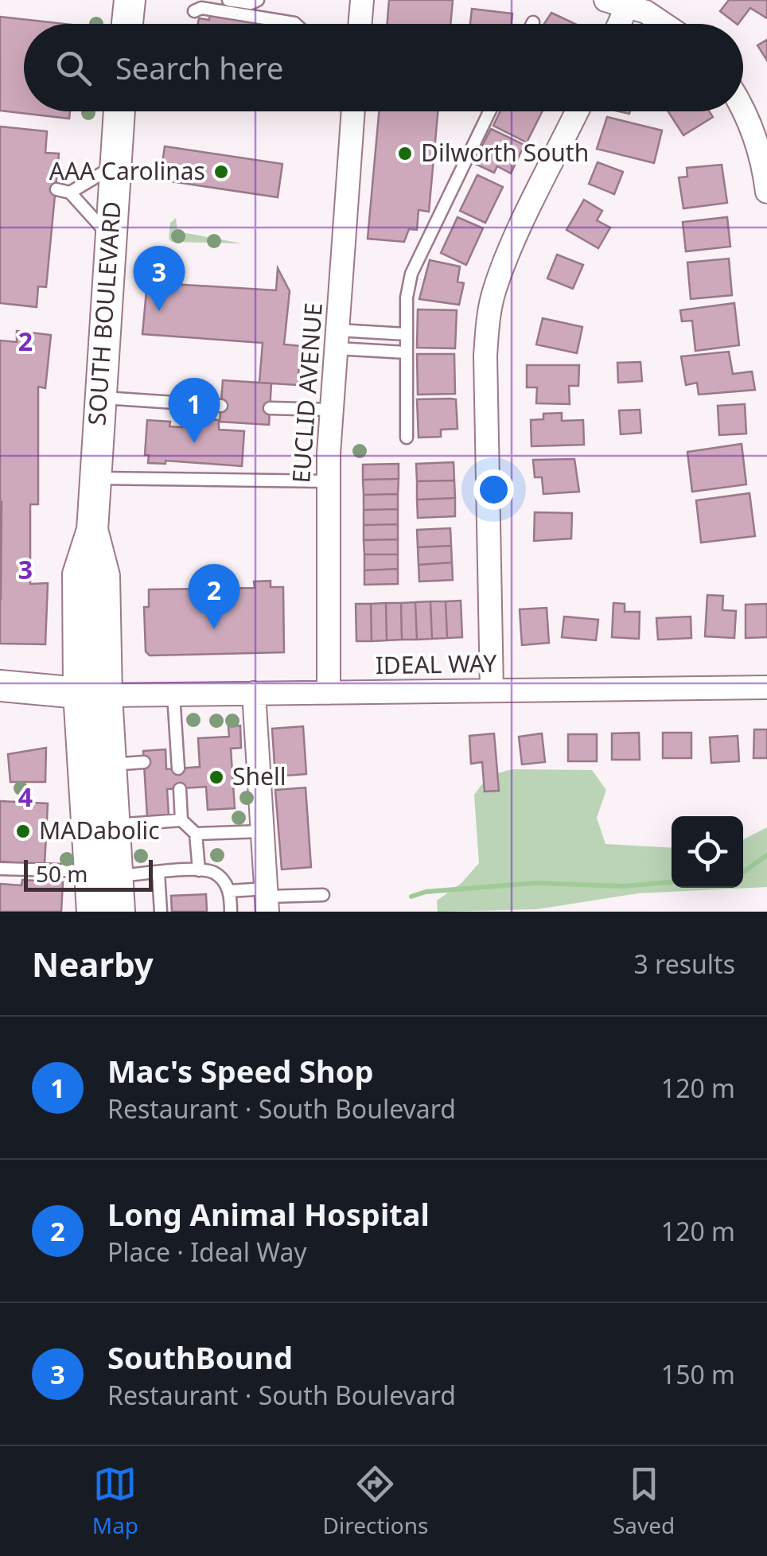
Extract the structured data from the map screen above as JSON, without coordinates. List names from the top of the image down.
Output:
{
  "streets": {
    "main road": ["SOUTH BOULEVARD"],
    "street": ["EUCLID AVENUE", "IDEAL WAY"]
  },
  "crossings": [
    ["SOUTH BOULEVARD", "IDEAL WAY"],
    ["EUCLID AVENUE", "IDEAL WAY"]
  ],
  "places": [
    "Dilworth South",
    "AAA Carolinas",
    "Shell",
    "MADabolic"
  ],
  "scale_bar": "50 m",
  "page": {
    "search": "Search here",
    "pins": ["3", "1", "2"],
    "scale": "50 m",
    "heading": ["Nearby", "3 results"],
    "list": [
      {
        "mark": "1",
        "name": "Mac's Speed Shop",
        "note": "Restaurant · South Boulevard",
        "value": "120 m"
      },
      {
        "mark": "2",
        "name": "Long Animal Hospital",
        "note": "Place · Ideal Way",
        "value": "120 m"
      },
      {
        "mark": "3",
        "name": "SouthBound",
        "note": "Restaurant · South Boulevard",
        "value": "150 m"
      }
    ],
    "nav": ["Map", "Directions", "Saved"]
  },
  "grid": {
    "rows": ["2", "3", "4"]
  }
}
